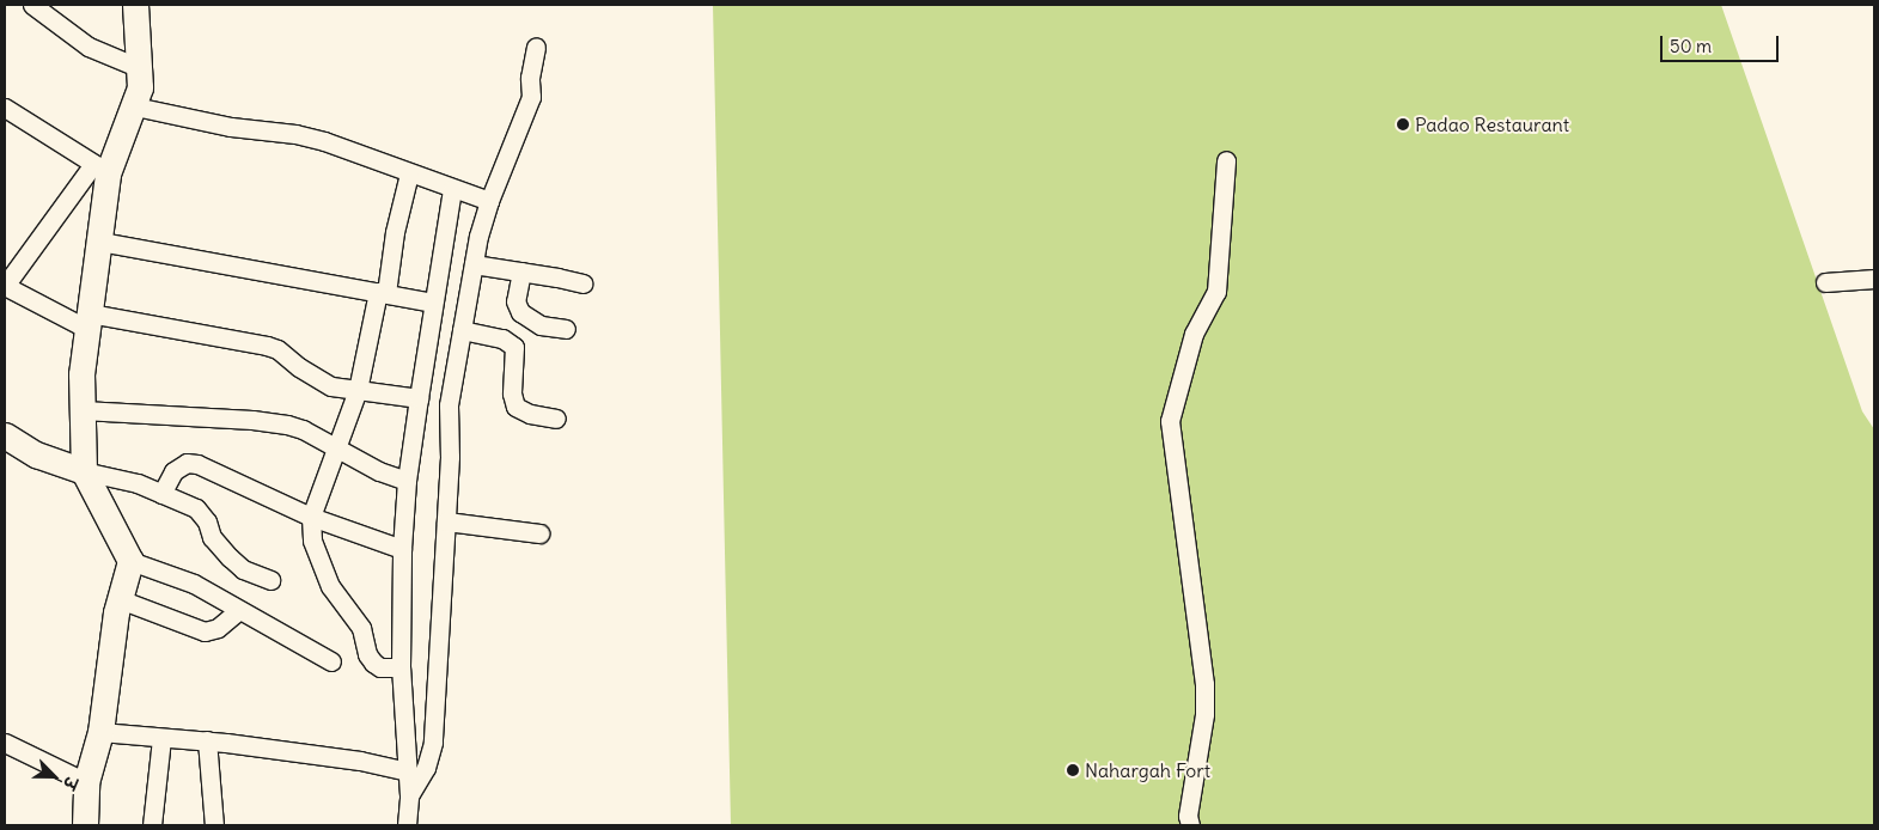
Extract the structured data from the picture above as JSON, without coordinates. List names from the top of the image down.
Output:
{
  "places": ["Padao Restaurant", "Nahargah Fort"],
  "scale_bar": "50 m",
  "north": "bottom right"
}
